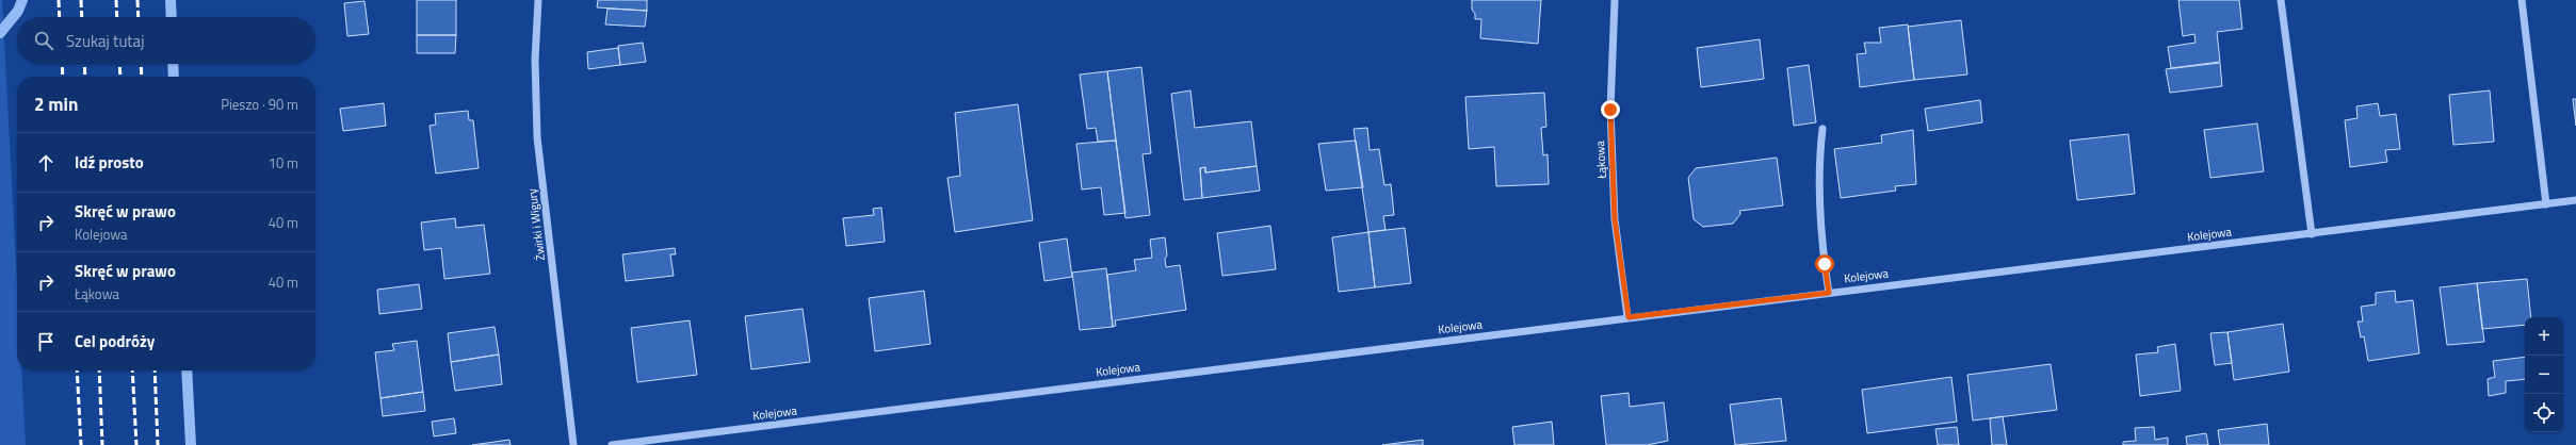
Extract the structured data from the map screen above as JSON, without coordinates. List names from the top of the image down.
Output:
{
  "streets": {
    "street": ["Łąkowa", "Żwirki i Wigury", "Kolejowa"]
  },
  "crossings": [
    ["Łąkowa", "Kolejowa"]
  ],
  "page": {
    "search": "Szukaj tutaj",
    "heading": ["2 min", "Pieszo · 90 m"],
    "list": [
      ["Idź prosto", "10 m"],
      ["Skręć w prawo", "Kolejowa", "40 m"],
      ["Skręć w prawo", "Łąkowa", "40 m"],
      "Cel podróży"
    ],
    "map_buttons": ["+", "−"]
  }
}
